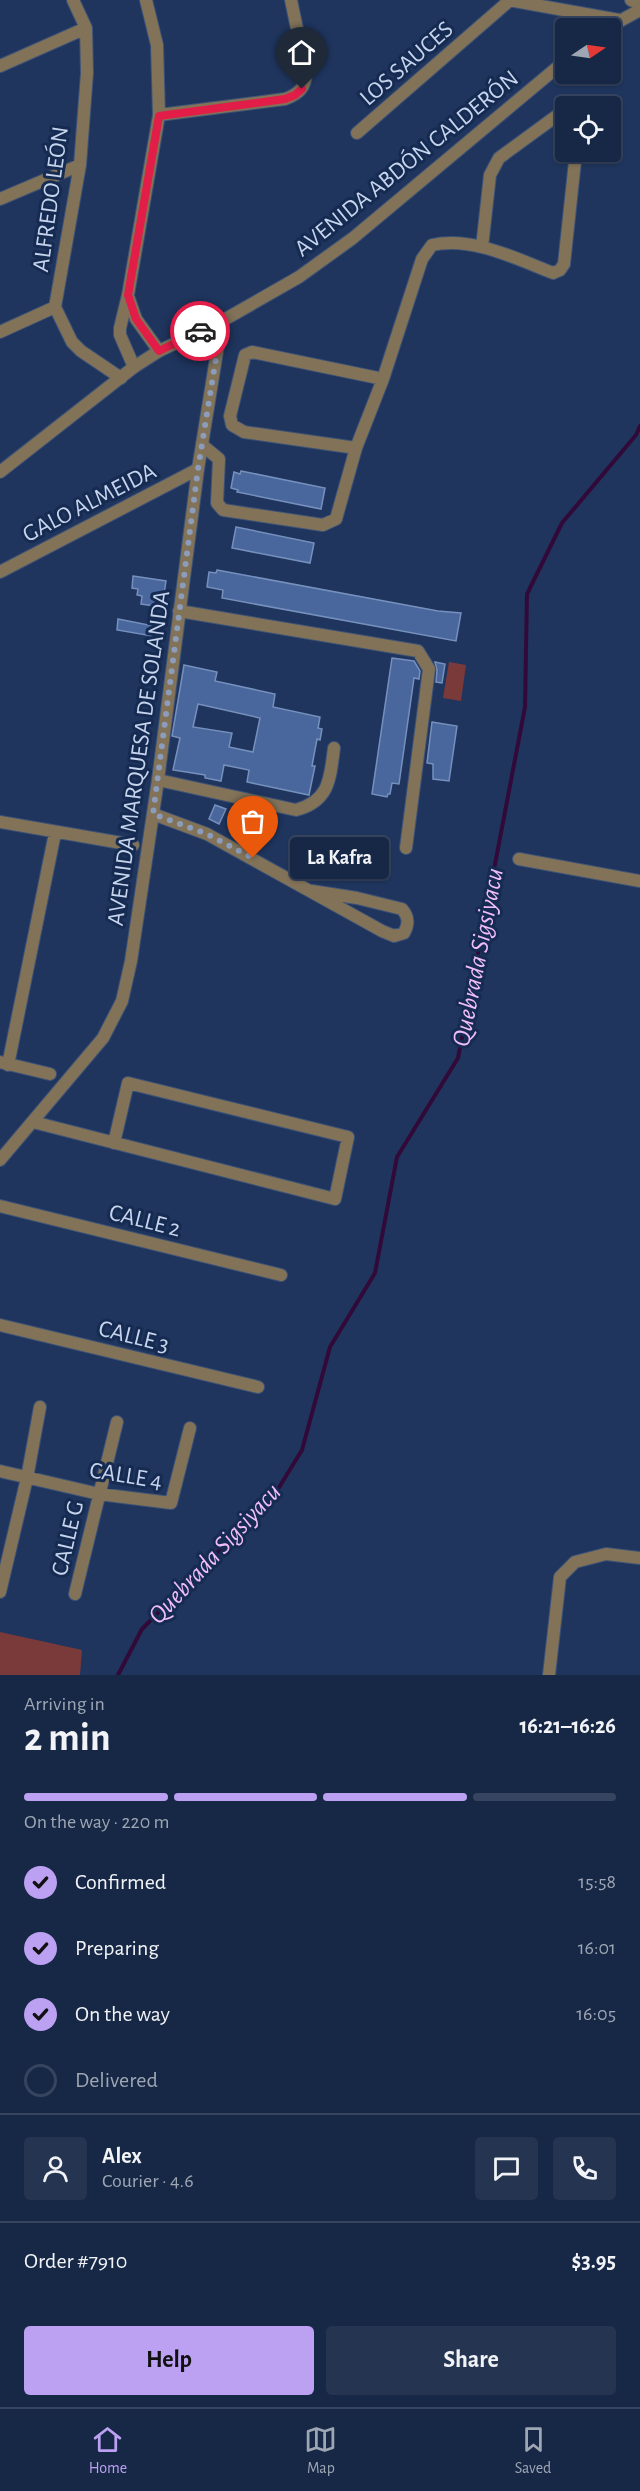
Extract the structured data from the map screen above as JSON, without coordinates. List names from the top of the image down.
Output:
{
  "streets": {
    "street": [
      "LOS SAUCES",
      "AVENIDA ABDÓN CALDERÓN",
      "ALFREDO LEÓN",
      "GALO ALMEIDA",
      "AVENIDA MARQUESA DE SOLANDA",
      "CALLE 2",
      "CALLE 3",
      "CALLE 4",
      "CALLE G"
    ]
  },
  "crossings": [
    ["AVENIDA ABDÓN CALDERÓN", "ALFREDO LEÓN"],
    ["AVENIDA ABDÓN CALDERÓN", "AVENIDA MARQUESA DE SOLANDA"],
    ["GALO ALMEIDA", "AVENIDA MARQUESA DE SOLANDA"],
    ["CALLE 4", "CALLE G"]
  ],
  "water": ["Quebrada Sigsiyacu"],
  "places": ["La Kafra"],
  "north": "right",
  "page": {
    "bubble": "La Kafra",
    "heading": ["2 min", "Arriving in", "16:21–16:26"],
    "panel": [
      "Alex",
      "Courier · 4.6",
      "Order #7910",
      "$3.95"
    ],
    "bar": "On the way · 220 m",
    "list": [
      ["Confirmed", "15:58"],
      ["Preparing", "16:01"],
      ["On the way", "16:05"],
      "Delivered"
    ],
    "buttons": ["Help", "Share"],
    "tabs": ["Home", "Map", "Saved"]
  }
}
